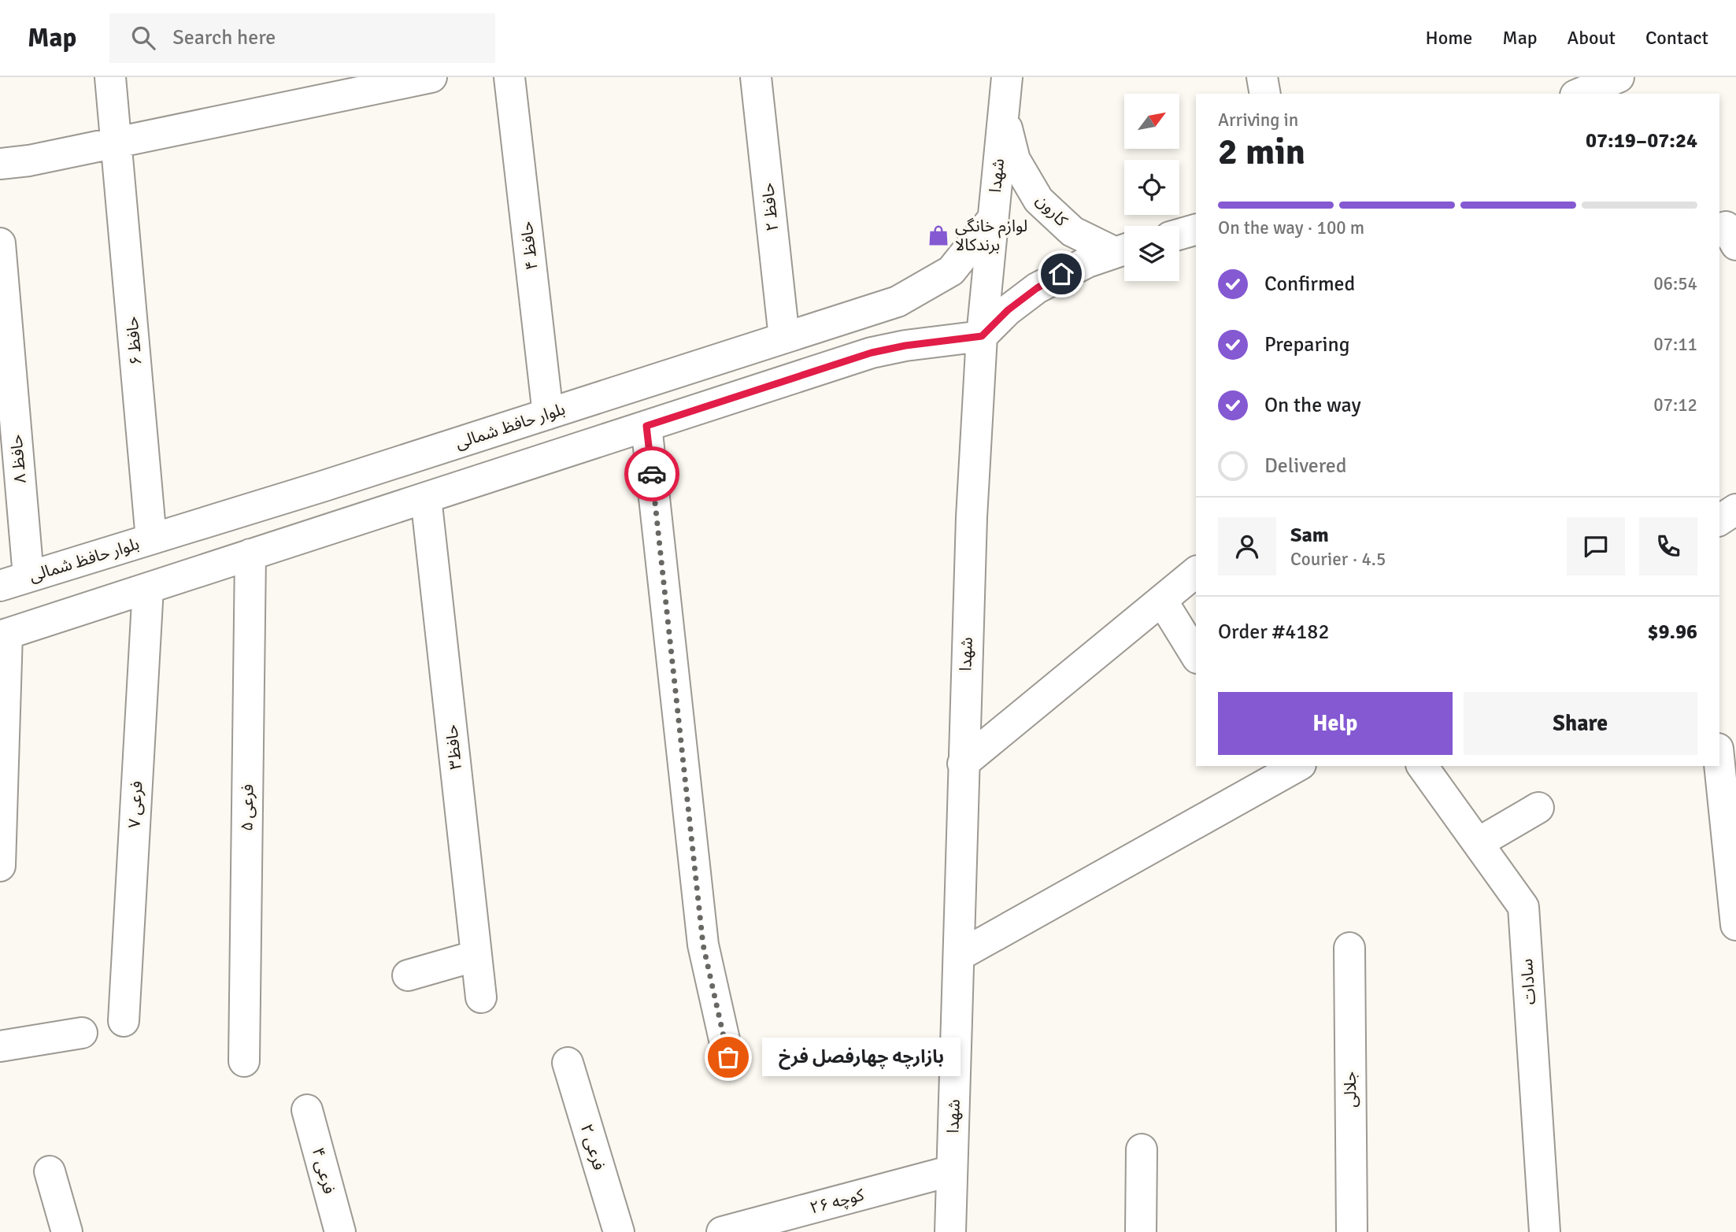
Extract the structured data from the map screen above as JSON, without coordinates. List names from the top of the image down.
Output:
{
  "streets": {
    "street": [
      "شهدا",
      "حافظ ۲",
      "کارون",
      "حافظ ۴",
      "حافظ ۶",
      "بلوار حافظ شمالی",
      "حافظ ۸",
      "حافظ۳",
      "فرعی ۷",
      "فرعی ۵",
      "سادات",
      "جلالی",
      "فرعی ۲",
      "فرعی ۴",
      "کوچه ۲۶"
    ]
  },
  "crossings": [
    ["شهدا", "کارون"],
    ["شهدا", "بلوار حافظ شمالی"],
    ["شهدا", "کوچه ۲۶"],
    ["حافظ ۲", "بلوار حافظ شمالی"],
    ["حافظ ۴", "بلوار حافظ شمالی"],
    ["حافظ ۶", "بلوار حافظ شمالی"],
    ["بلوار حافظ شمالی", "حافظ ۸"]
  ],
  "places": {
    "shop": ["لوازم خانگی برندکالا"],
    "other": ["بازارچه چهارفصل فرخ"]
  },
  "north": "top right",
  "page": {
    "header": "Map",
    "search": "Search here",
    "nav": [
      "Home",
      "Map",
      "About",
      "Contact"
    ],
    "heading": ["2 min", "Arriving in", "07:19–07:24"],
    "panel": [
      "Sam",
      "Courier · 4.5",
      "Order #4182",
      "$9.96"
    ],
    "bar": "On the way · 100 m",
    "list": [
      ["Confirmed", "06:54"],
      ["Preparing", "07:11"],
      ["On the way", "07:12"],
      "Delivered"
    ],
    "buttons": ["Help", "Share"],
    "bubble": "بازارچه چهارفصل فرخ"
  }
}
